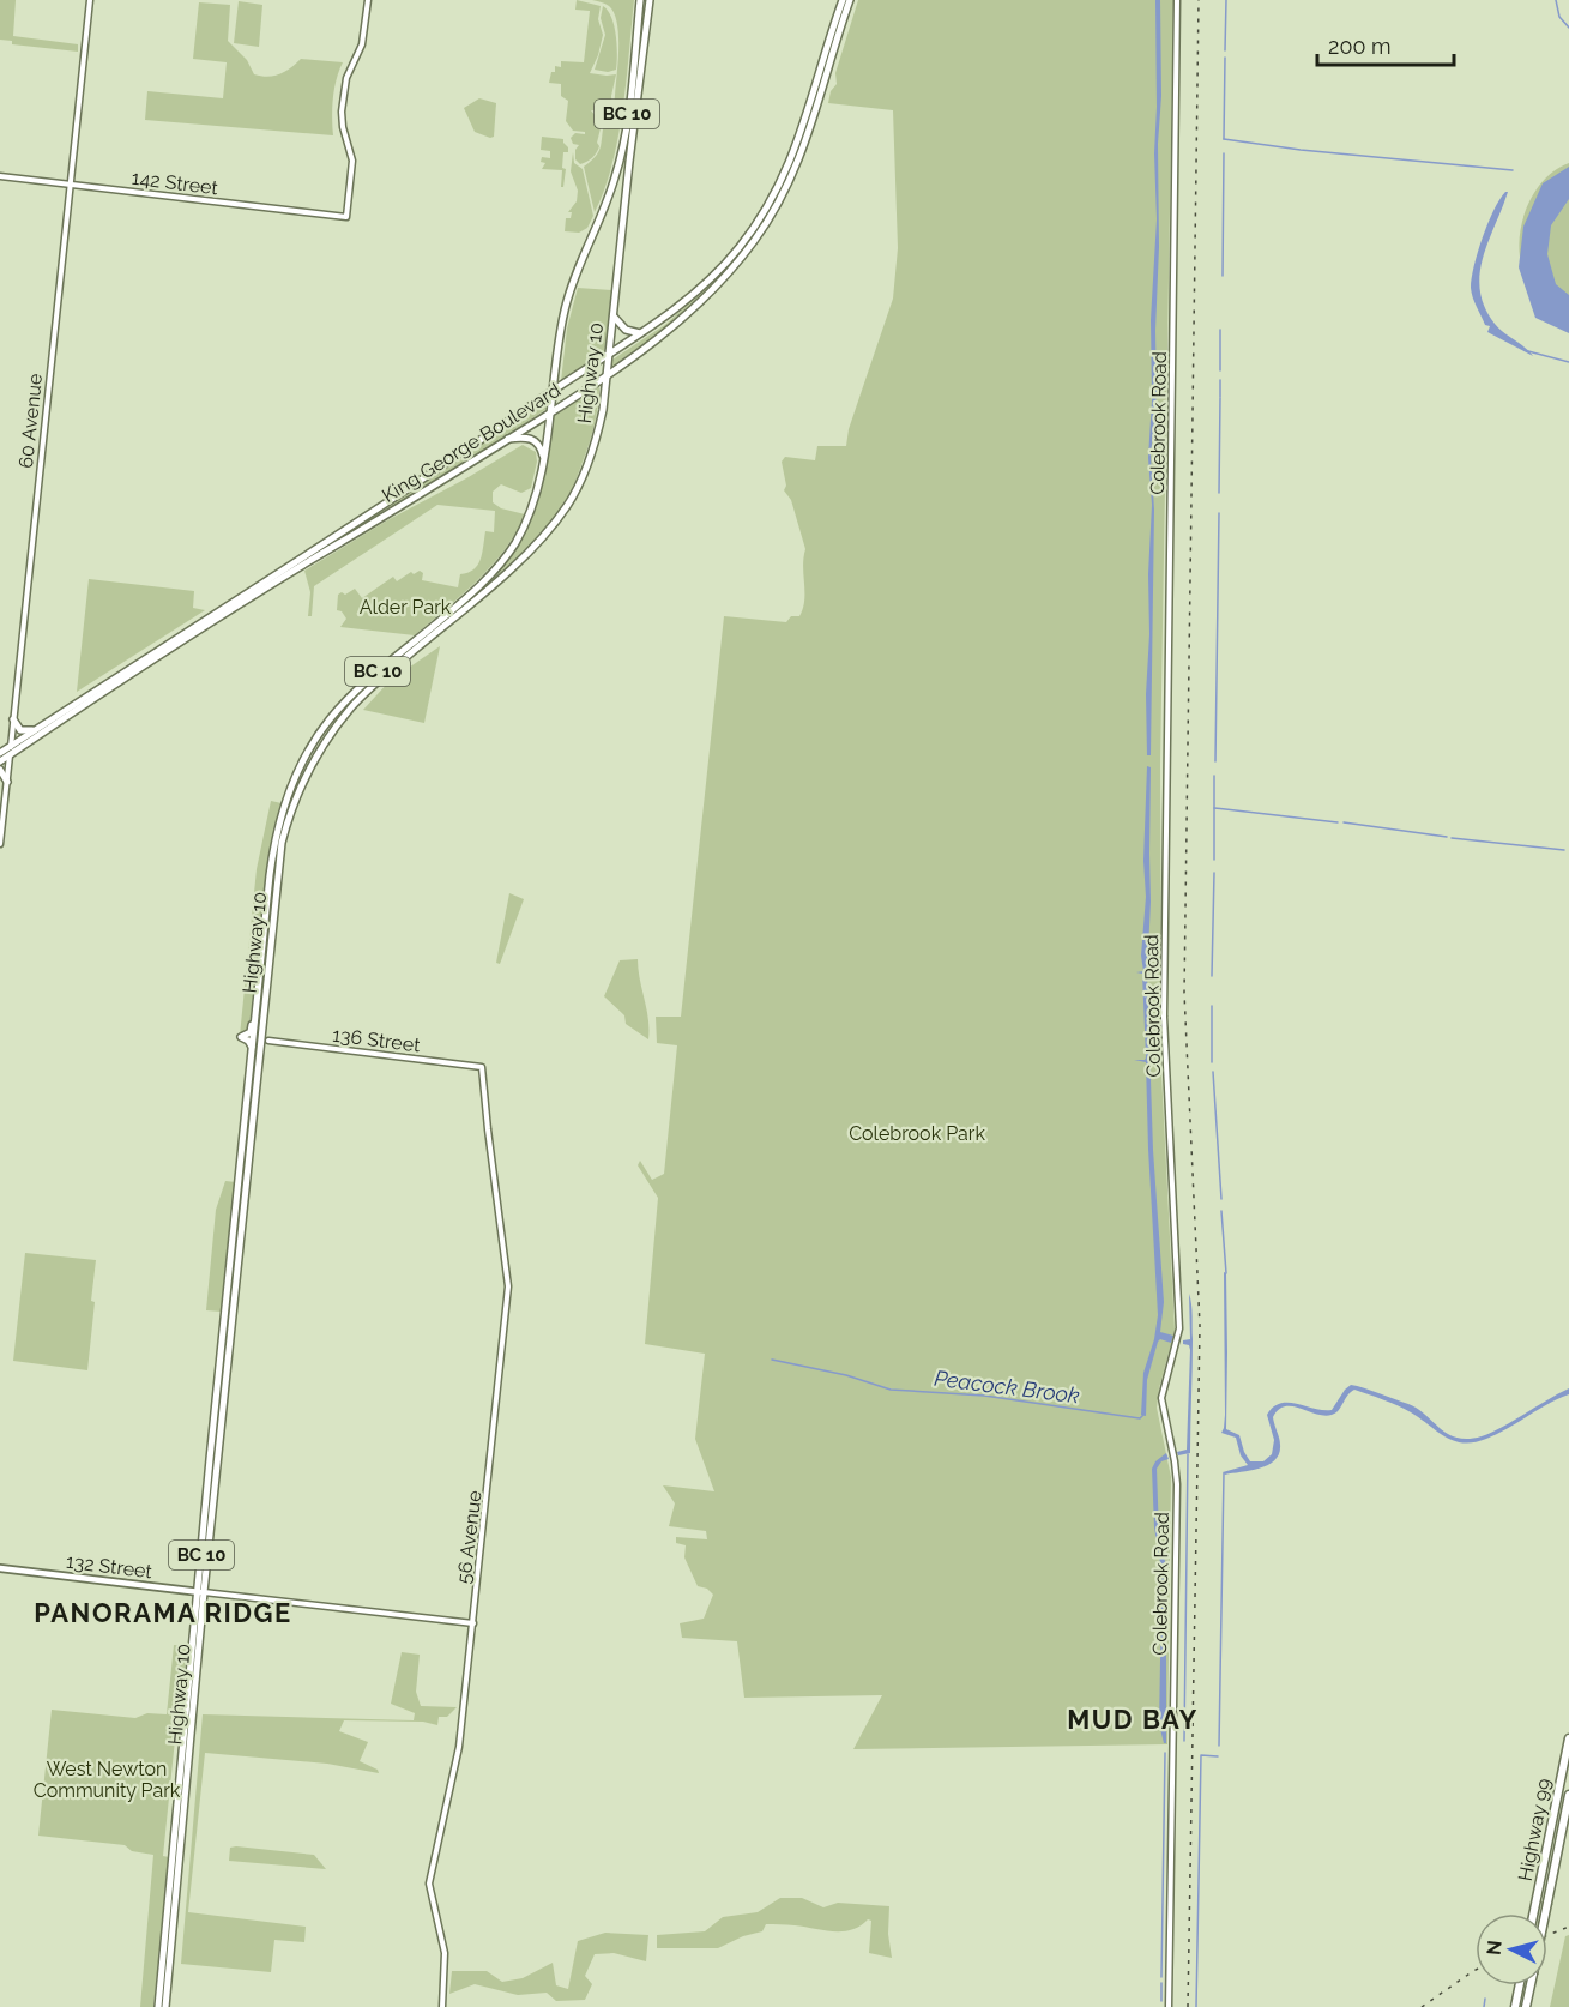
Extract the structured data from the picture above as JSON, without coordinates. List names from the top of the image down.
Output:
{
  "streets": {
    "highway": ["Highway 99"],
    "main road": [
      "BC 10",
      "Highway 10",
      "King George Boulevard",
      "132 Street"
    ],
    "street": [
      "142 Street",
      "60 Avenue",
      "Colebrook Road",
      "136 Street",
      "56 Avenue"
    ]
  },
  "crossings": [
    ["142 Street", "60 Avenue"],
    ["Highway 10", "King George Boulevard"],
    ["Highway 10", "132 Street"],
    ["60 Avenue", "King George Boulevard"],
    ["136 Street", "56 Avenue"],
    ["56 Avenue", "132 Street"]
  ],
  "districts": ["PANORAMA RIDGE", "MUD BAY"],
  "water": ["Peacock Brook"],
  "parks": ["Alder Park", "Colebrook Park", "West Newton Community Park"],
  "scale_bar": "200 m",
  "north": "left"
}
